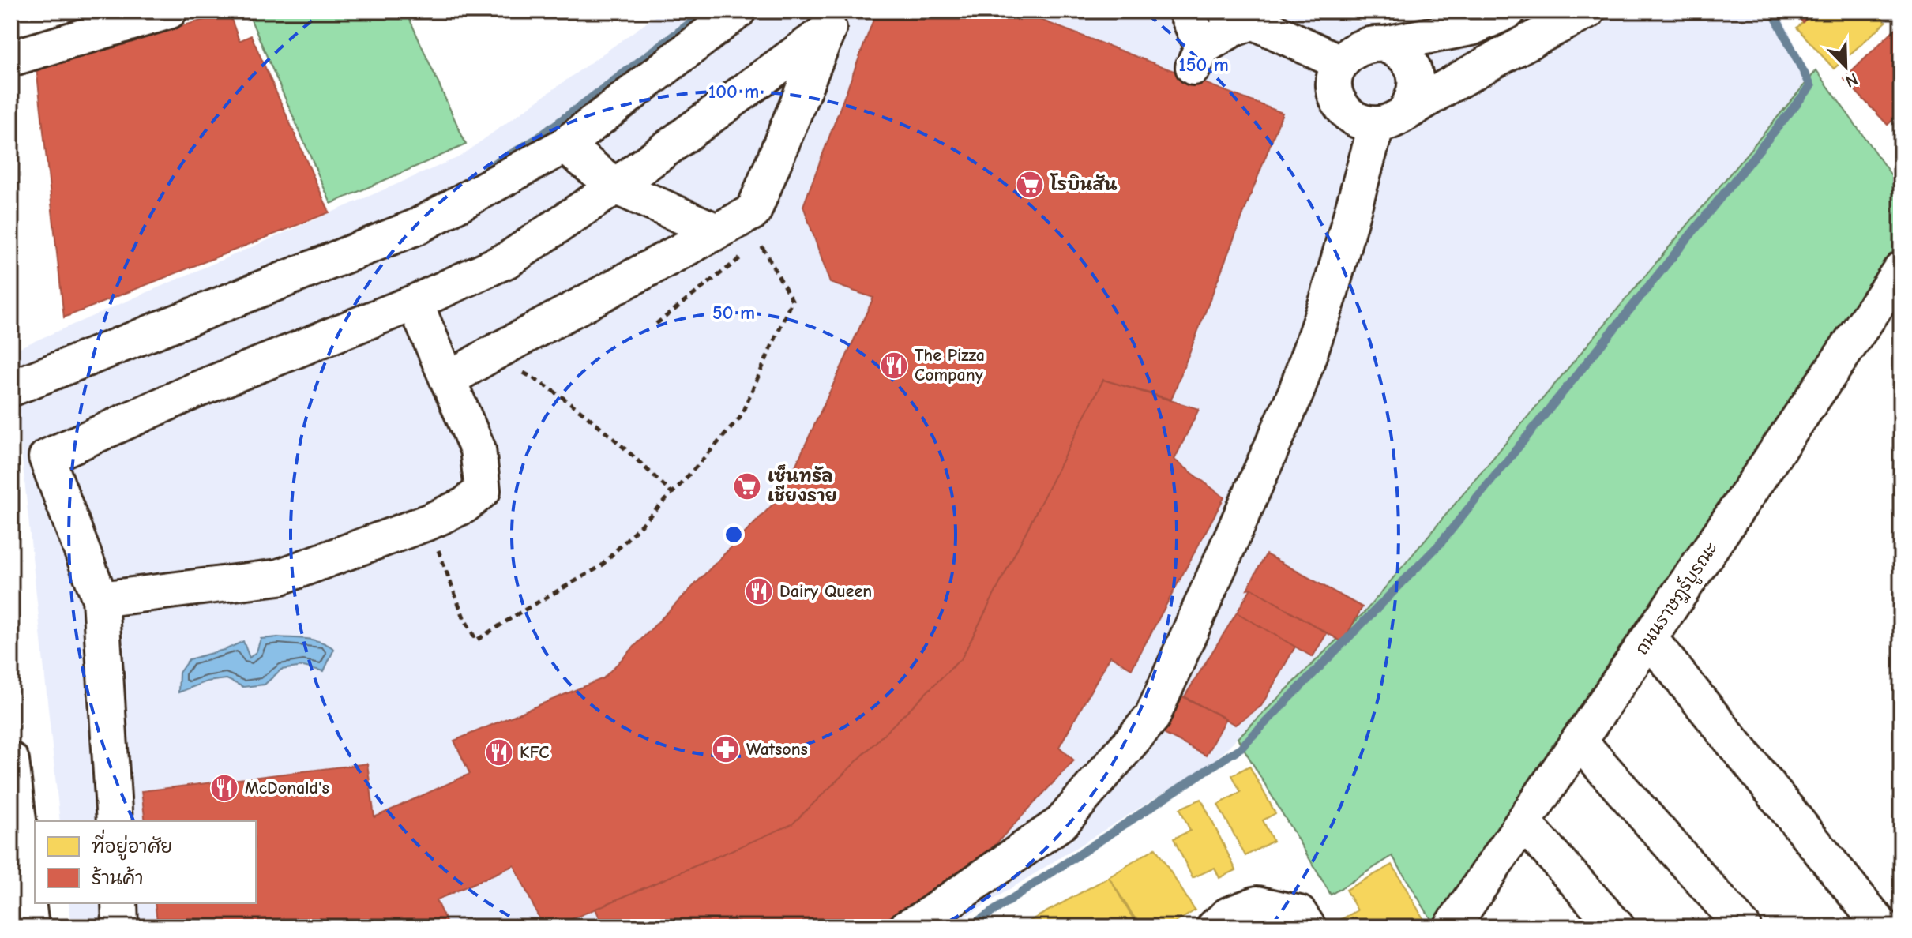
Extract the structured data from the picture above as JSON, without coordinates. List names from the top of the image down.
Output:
{
  "streets": {
    "street": ["ถนนราษฎร์บูรณะ"]
  },
  "places": {
    "supermarket": ["โรบินสัน", "เซ็นทรัล เชียงราย"],
    "restaurant": [
      "The Pizza Company",
      "Dairy Queen",
      "KFC",
      "McDonald's"
    ],
    "pharmacy": ["Watsons"]
  },
  "legend": ["ที่อยู่อาศัย", "ร้านค้า"],
  "north": "bottom right",
  "rings": ["150 m", "100 m", "50 m"]
}
